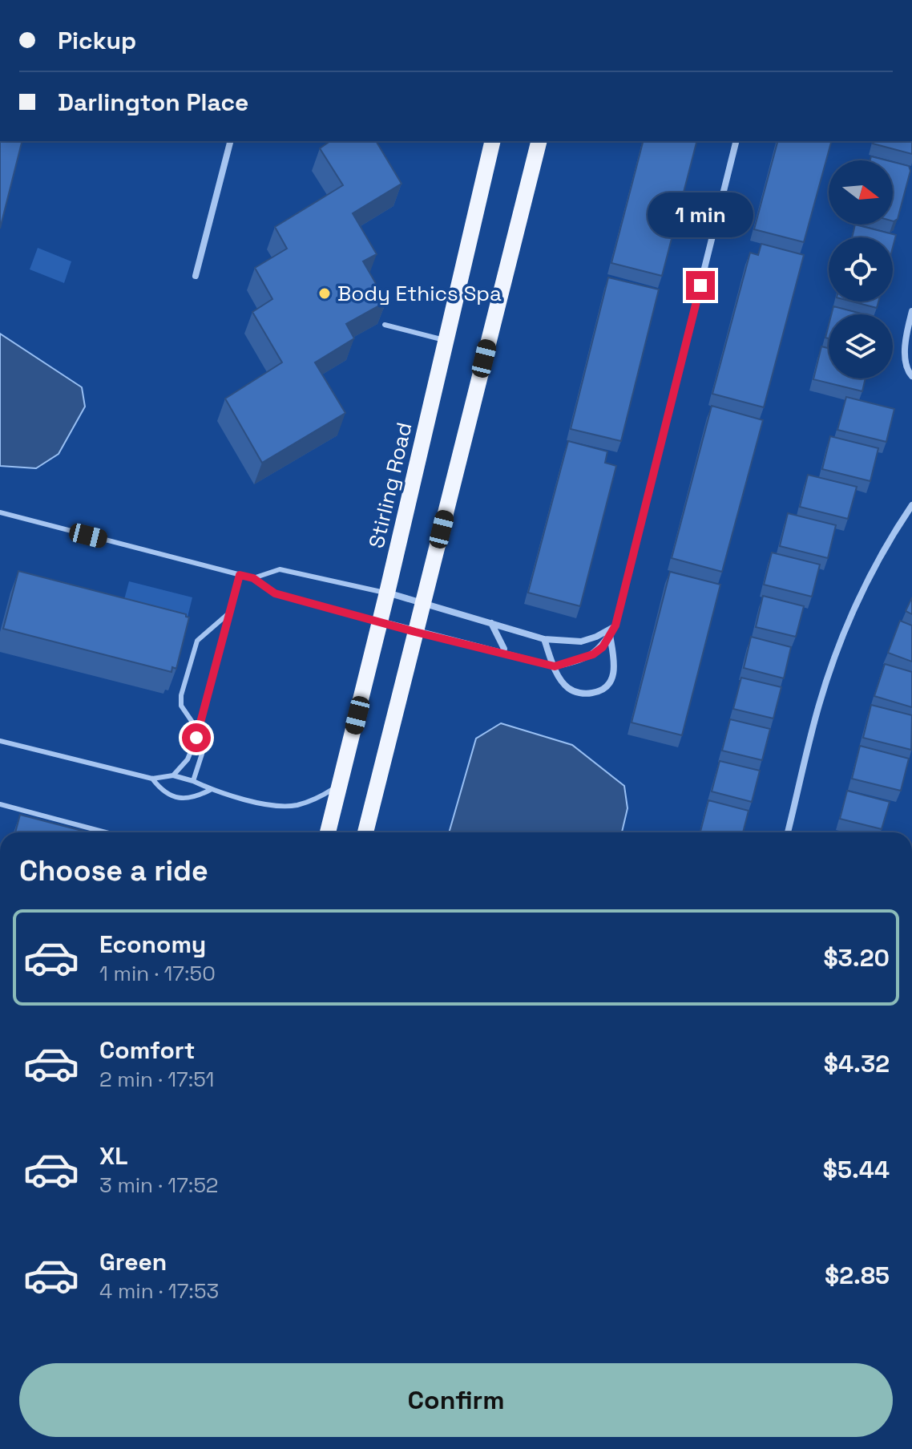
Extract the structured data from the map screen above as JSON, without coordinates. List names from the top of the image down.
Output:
{
  "streets": {
    "main road": ["Stirling Road"]
  },
  "places": ["Body Ethics Spa"],
  "north": "right",
  "page": {
    "banner": ["Pickup", "Darlington Place"],
    "bubble": "1 min",
    "heading": "Choose a ride",
    "list": [
      {
        "name": "Economy",
        "note": "1 min · 17:50",
        "value": "$3.20"
      },
      {
        "name": "Comfort",
        "note": "2 min · 17:51",
        "value": "$4.32"
      },
      {
        "name": "XL",
        "note": "3 min · 17:52",
        "value": "$5.44"
      },
      {
        "name": "Green",
        "note": "4 min · 17:53",
        "value": "$2.85"
      }
    ],
    "buttons": "Confirm"
  }
}
